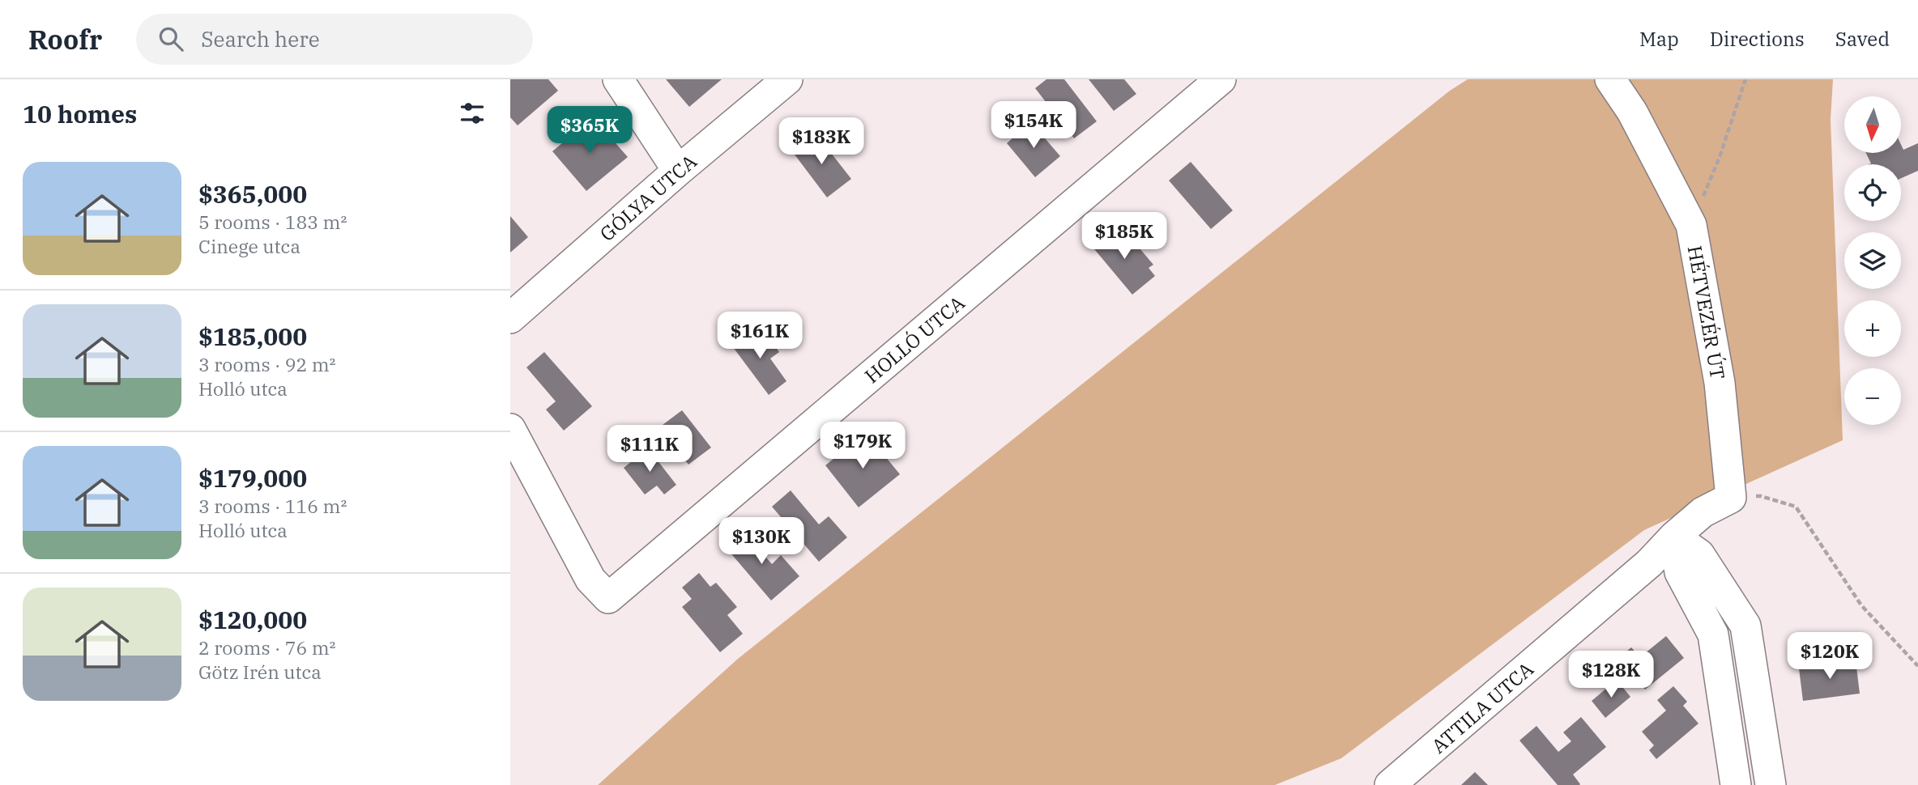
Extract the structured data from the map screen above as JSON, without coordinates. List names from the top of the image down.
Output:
{
  "streets": {
    "street": [
      "GÓLYA UTCA",
      "HÉTVEZÉR ÚT",
      "HOLLÓ UTCA",
      "ATTILA UTCA"
    ]
  },
  "north": "bottom",
  "page": {
    "header": "Roofr",
    "search": "Search here",
    "nav": ["Map", "Directions", "Saved"],
    "heading": "10 homes",
    "map_buttons": ["+", "−"],
    "price": [
      "$154K",
      "$365K",
      "$183K",
      "$185K",
      "$161K",
      "$179K",
      "$111K",
      "$130K",
      "$120K",
      "$128K"
    ],
    "list": [
      {
        "name": "$365,000",
        "note": "5 rooms · 183 m² · Cinege utca"
      },
      {
        "name": "$185,000",
        "note": "3 rooms · 92 m² · Holló utca"
      },
      {
        "name": "$179,000",
        "note": "3 rooms · 116 m² · Holló utca"
      },
      {
        "name": "$120,000",
        "note": "2 rooms · 76 m² · Götz Irén utca"
      }
    ]
  }
}
